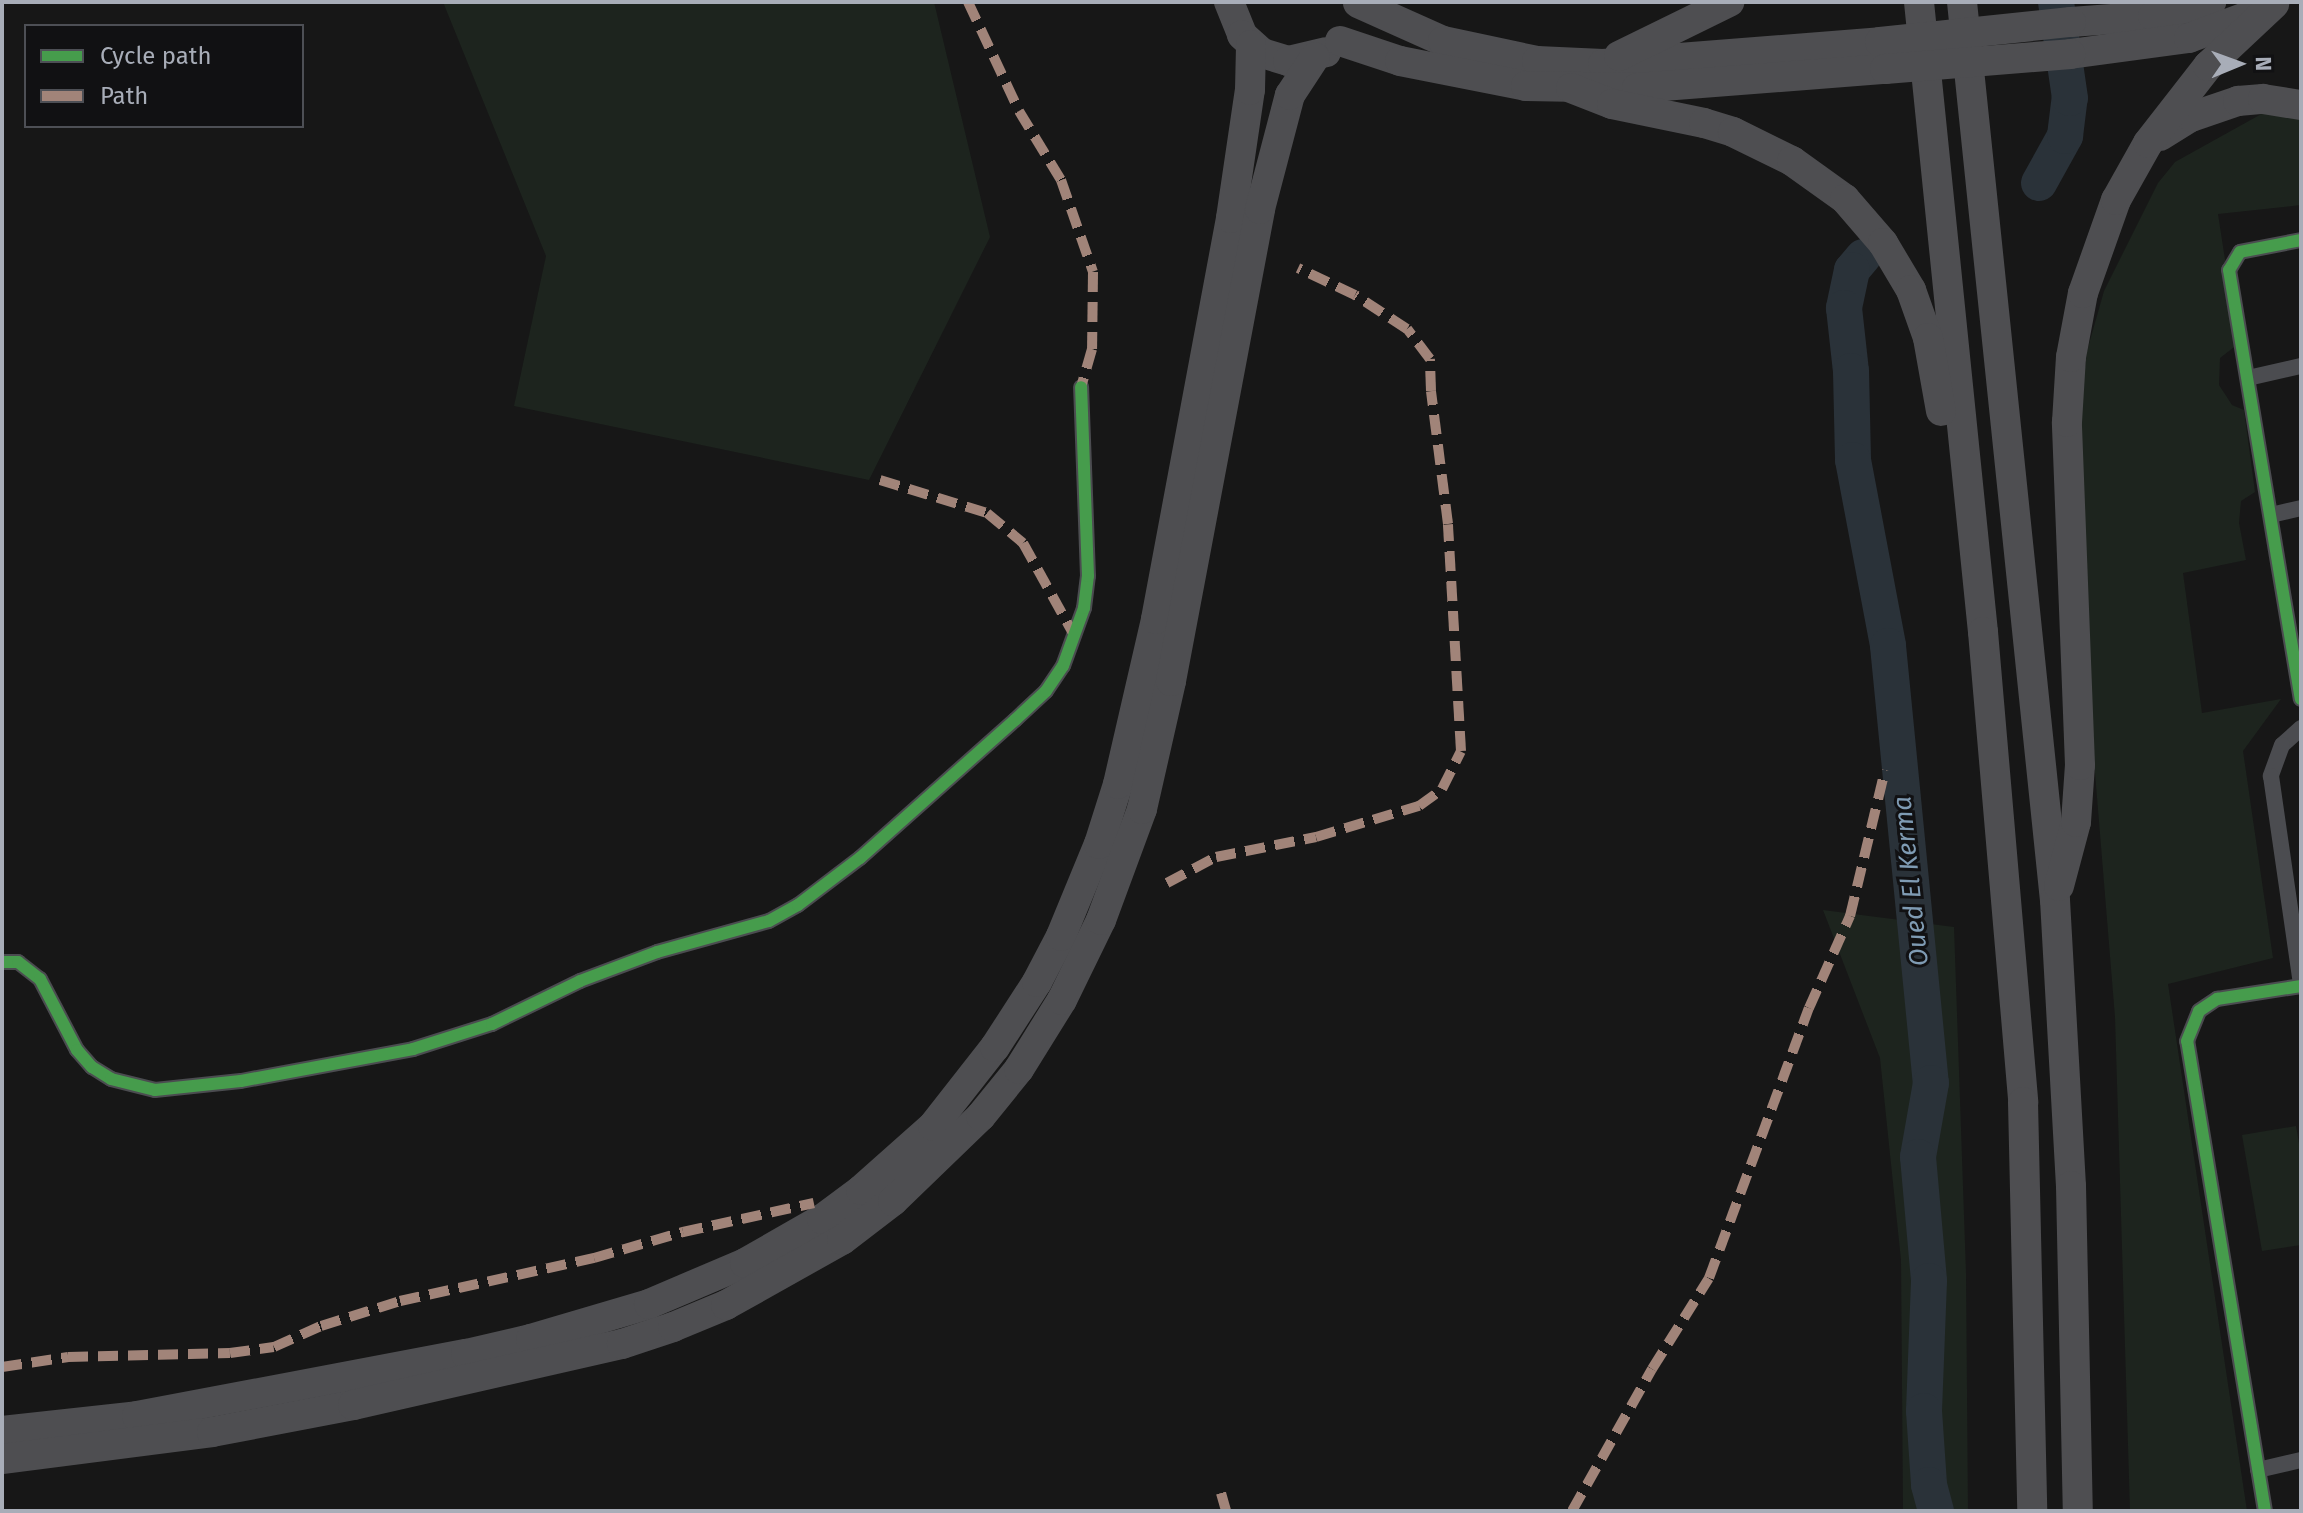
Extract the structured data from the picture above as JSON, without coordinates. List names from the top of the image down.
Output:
{
  "water": ["Oued El Kerma"],
  "legend": ["Cycle path", "Path"],
  "north": "right"
}
